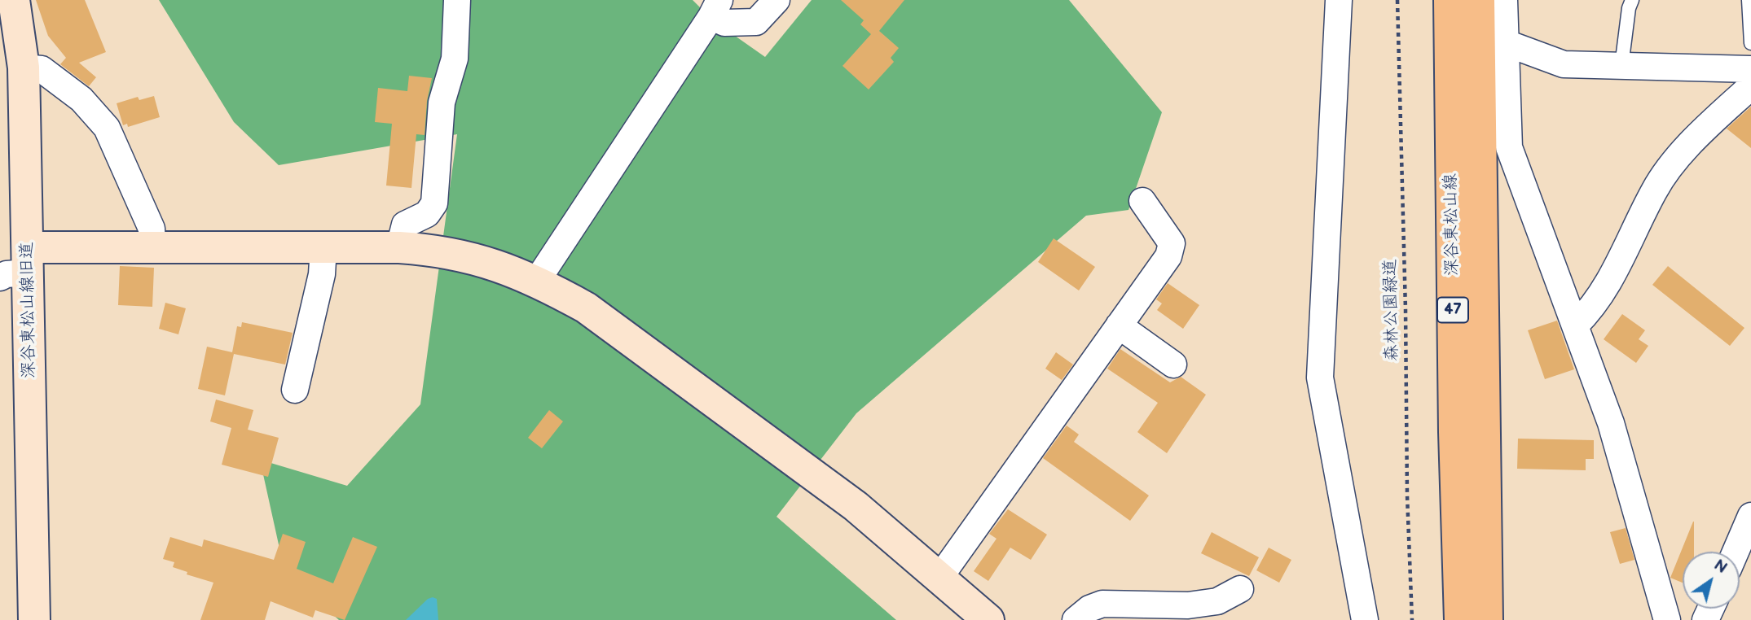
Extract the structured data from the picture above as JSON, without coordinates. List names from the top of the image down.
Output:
{
  "streets": {
    "main road": ["深谷東松山線", "47"],
    "street": ["深谷東松山線旧道"],
    "path": ["森林公園緑道"]
  },
  "north": "top right"
}
